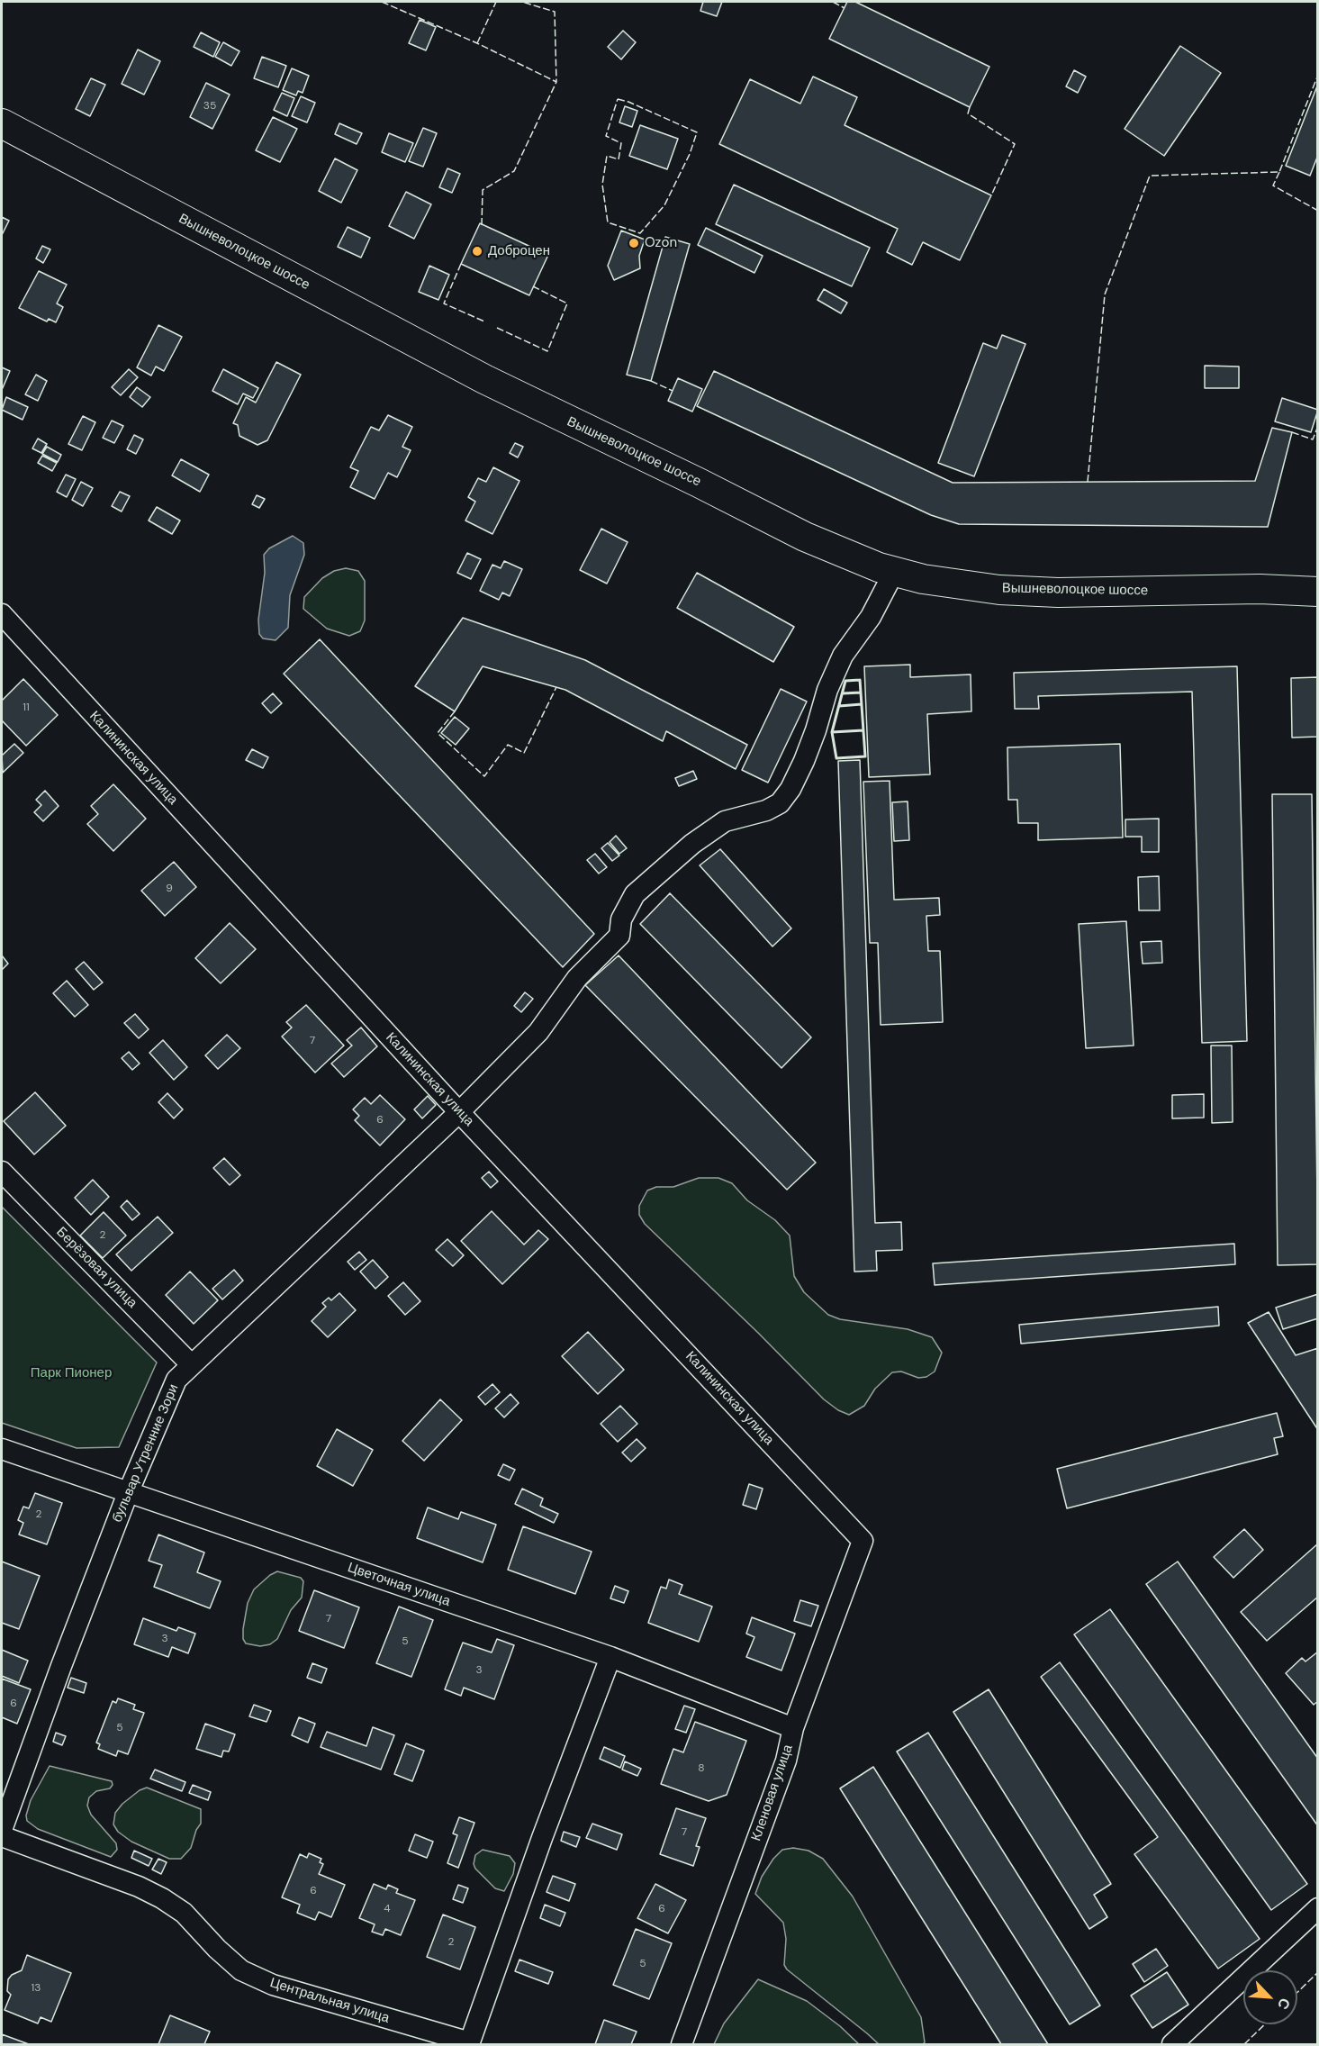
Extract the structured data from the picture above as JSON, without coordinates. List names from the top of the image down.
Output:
{
  "streets": {
    "main road": ["Вышневолоцкое шоссе"],
    "street": [
      "Калининская улица",
      "Берёзовая улица",
      "бульвар Утренние Зори",
      "Цветочная улица",
      "Кленовая улица",
      "Центральная улица"
    ]
  },
  "crossings": [
    ["Вышневолоцкое шоссе", "бульвар Утренние Зори"],
    ["Калининская улица", "бульвар Утренние Зори"],
    ["Калининская улица", "Кленовая улица"],
    ["Берёзовая улица", "бульвар Утренние Зори"],
    ["бульвар Утренние Зори", "Цветочная улица"],
    ["Цветочная улица", "Кленовая улица"]
  ],
  "parks": ["Парк Пионер"],
  "places": ["Ozon", "Доброцен"],
  "house_numbers": [
    "35",
    "11",
    "9",
    "7",
    "6",
    "2",
    "2",
    "7",
    "3",
    "5",
    "3",
    "6",
    "5",
    "8",
    "7",
    "6",
    "4",
    "6",
    "2",
    "5",
    "13"
  ],
  "north": "bottom right"
}
